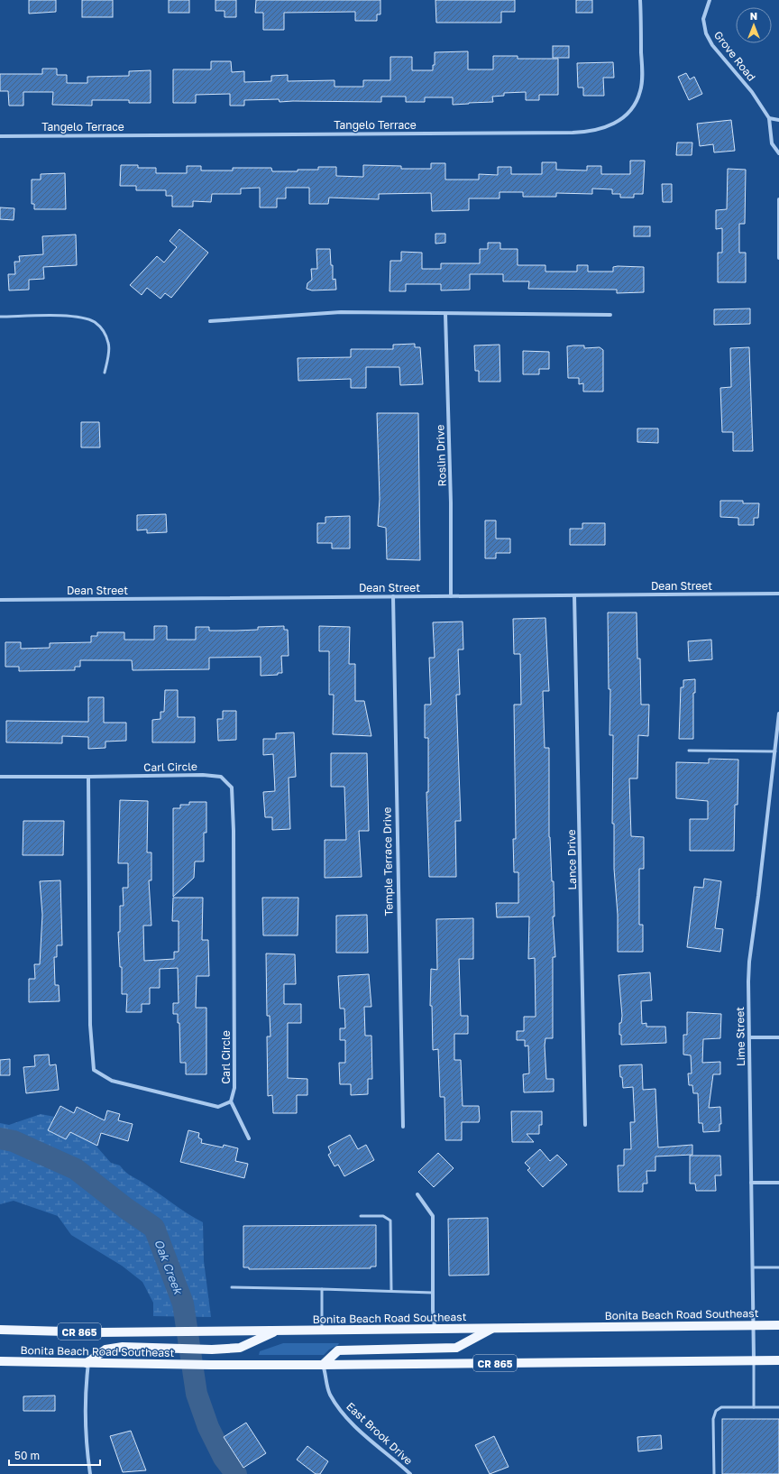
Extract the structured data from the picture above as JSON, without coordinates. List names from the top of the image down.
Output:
{
  "streets": {
    "main road": ["Bonita Beach Road Southeast", "CR 865"],
    "street": [
      "Grove Road",
      "Tangelo Terrace",
      "Roslin Drive",
      "Dean Street",
      "Carl Circle",
      "Lance Drive",
      "Temple Terrace Drive",
      "Lime Street",
      "East Brook Drive"
    ]
  },
  "crossings": [
    ["Roslin Drive", "Dean Street"],
    ["Dean Street", "Lance Drive"],
    ["Dean Street", "Temple Terrace Drive"],
    ["Lime Street", "Bonita Beach Road Southeast"],
    ["Bonita Beach Road Southeast", "East Brook Drive"]
  ],
  "water": ["Oak Creek"],
  "scale_bar": "50 m",
  "north": "top"
}
